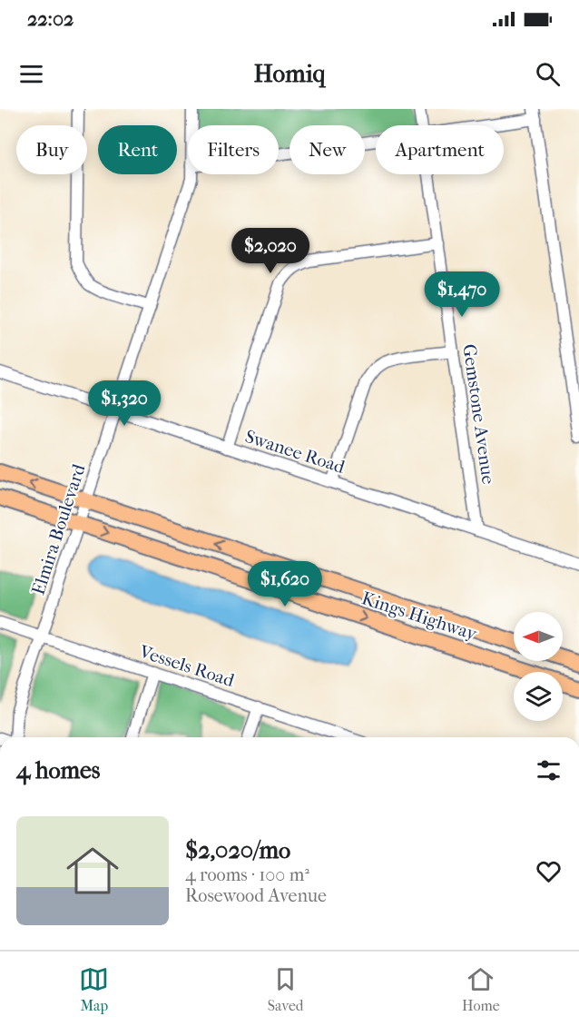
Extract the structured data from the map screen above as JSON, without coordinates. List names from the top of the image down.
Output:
{
  "streets": {
    "main road": ["Kings Highway"],
    "street": [
      "Gemstone Avenue",
      "Swanee Road",
      "Elmira Boulevard",
      "Vessels Road"
    ]
  },
  "crossings": [
    ["Gemstone Avenue", "Swanee Road"],
    ["Swanee Road", "Elmira Boulevard"],
    ["Elmira Boulevard", "Kings Highway"],
    ["Elmira Boulevard", "Vessels Road"]
  ],
  "north": "left",
  "page": {
    "status": "22:02",
    "header": "Homiq",
    "chip": [
      "Buy",
      "Rent",
      "Filters",
      "New",
      "Apartment"
    ],
    "price": [
      "$2,020",
      "$1,470",
      "$1,320",
      "$1,620"
    ],
    "heading": "4 homes",
    "list": [
      {
        "name": "$2,020/mo",
        "note": "4 rooms · 100 m² · Rosewood Avenue"
      }
    ],
    "tabs": ["Map", "Saved", "Home"]
  }
}
